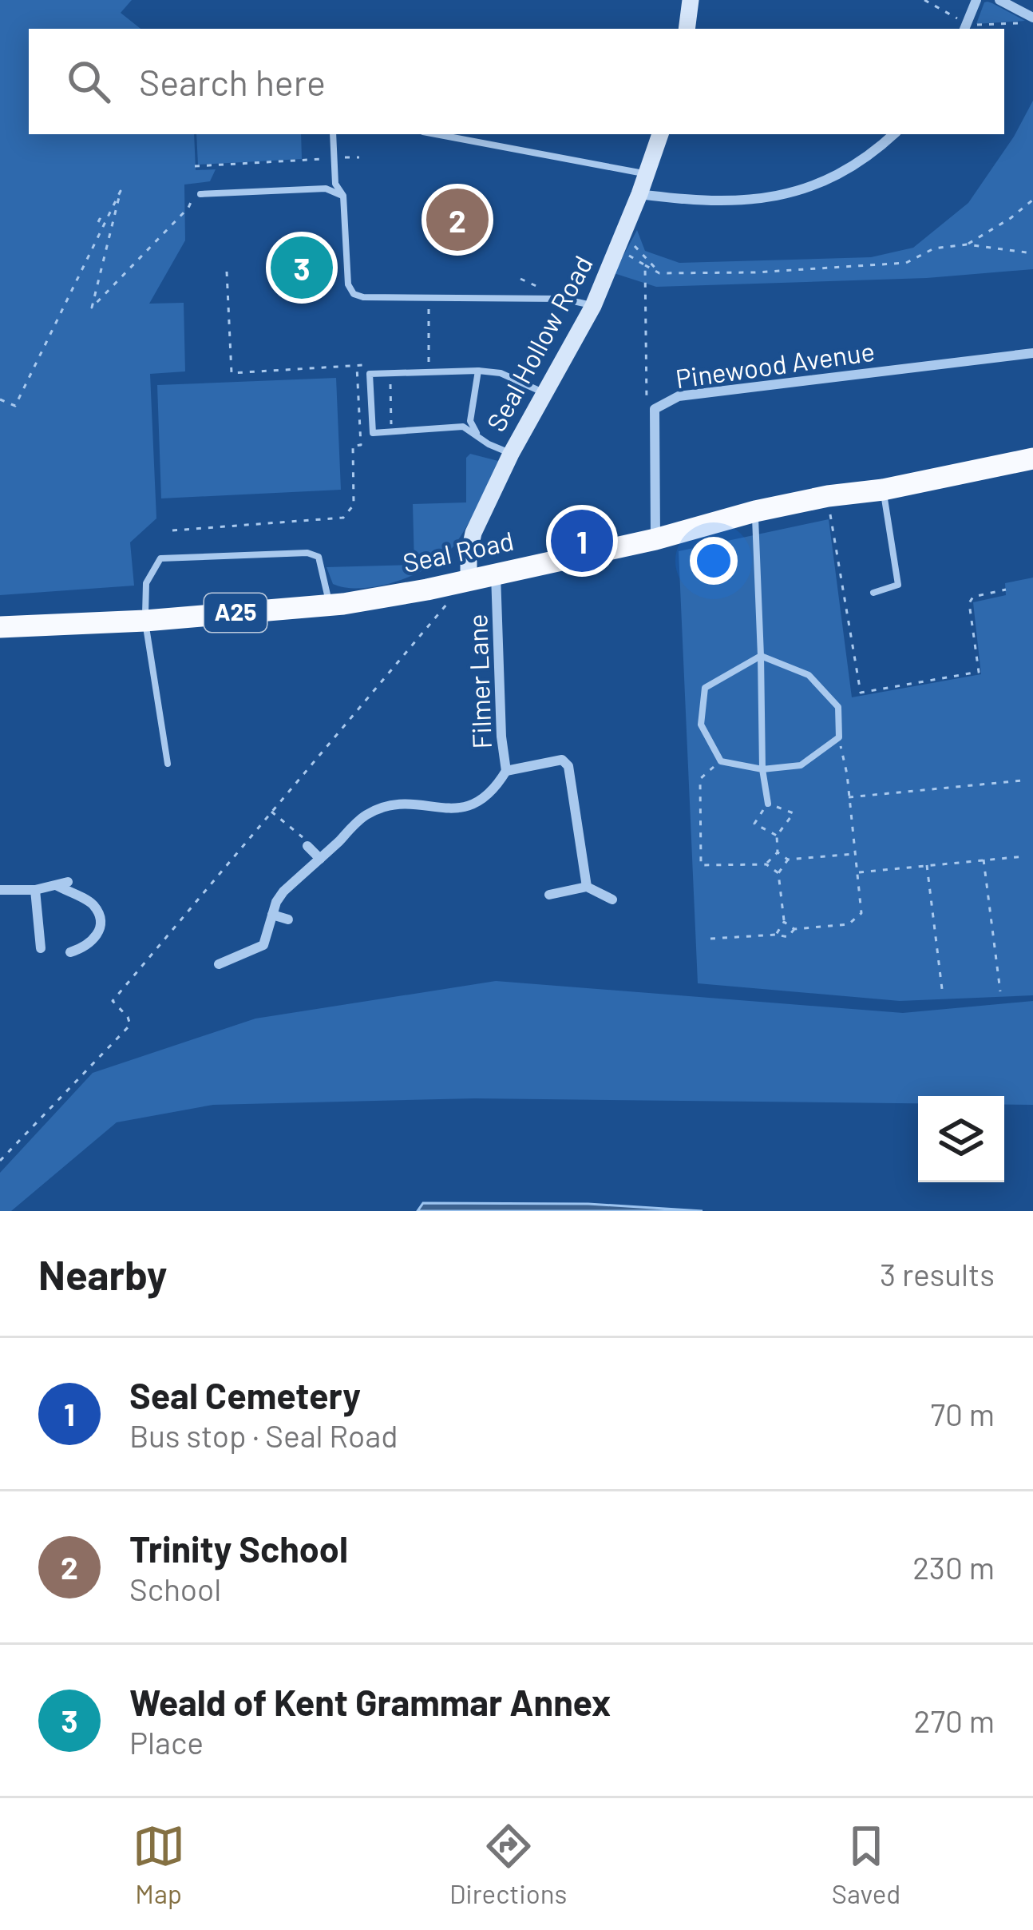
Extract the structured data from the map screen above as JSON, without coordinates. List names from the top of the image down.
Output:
{
  "streets": {
    "highway": ["Seal Road", "A25"],
    "main road": ["Seal Hollow Road"],
    "street": ["Pinewood Avenue", "Filmer Lane"]
  },
  "crossings": [
    ["Seal Hollow Road", "Seal Road"],
    ["Pinewood Avenue", "Seal Road"],
    ["Seal Road", "Filmer Lane"]
  ],
  "page": {
    "search": "Search here",
    "pins": ["2", "3", "1"],
    "heading": ["Nearby", "3 results"],
    "list": [
      {
        "mark": "1",
        "name": "Seal Cemetery",
        "note": "Bus stop · Seal Road",
        "value": "70 m"
      },
      {
        "mark": "2",
        "name": "Trinity School",
        "note": "School",
        "value": "230 m"
      },
      {
        "mark": "3",
        "name": "Weald of Kent Grammar Annex",
        "note": "Place",
        "value": "270 m"
      }
    ],
    "nav": ["Map", "Directions", "Saved"]
  }
}
